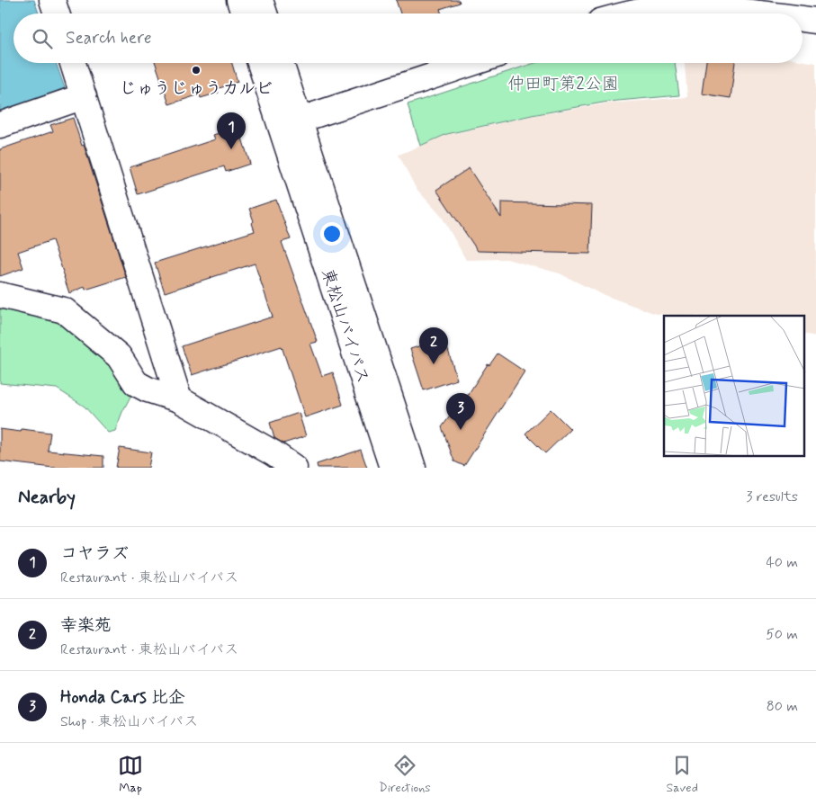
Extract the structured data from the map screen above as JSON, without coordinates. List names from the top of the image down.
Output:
{
  "streets": {
    "main road": ["東松山バイパス"]
  },
  "parks": ["仲田町第2公園"],
  "places": ["じゅうじゅうカルビ"],
  "page": {
    "search": "Search here",
    "pins": ["1", "2", "3"],
    "heading": ["Nearby", "3 results"],
    "list": [
      {
        "mark": "1",
        "name": "コヤラズ",
        "note": "Restaurant · 東松山バイパス",
        "value": "40 m"
      },
      {
        "mark": "2",
        "name": "幸楽苑",
        "note": "Restaurant · 東松山バイパス",
        "value": "50 m"
      },
      {
        "mark": "3",
        "name": "Honda Cars 比企",
        "note": "Shop · 東松山バイパス",
        "value": "80 m"
      }
    ],
    "nav": ["Map", "Directions", "Saved"]
  }
}
